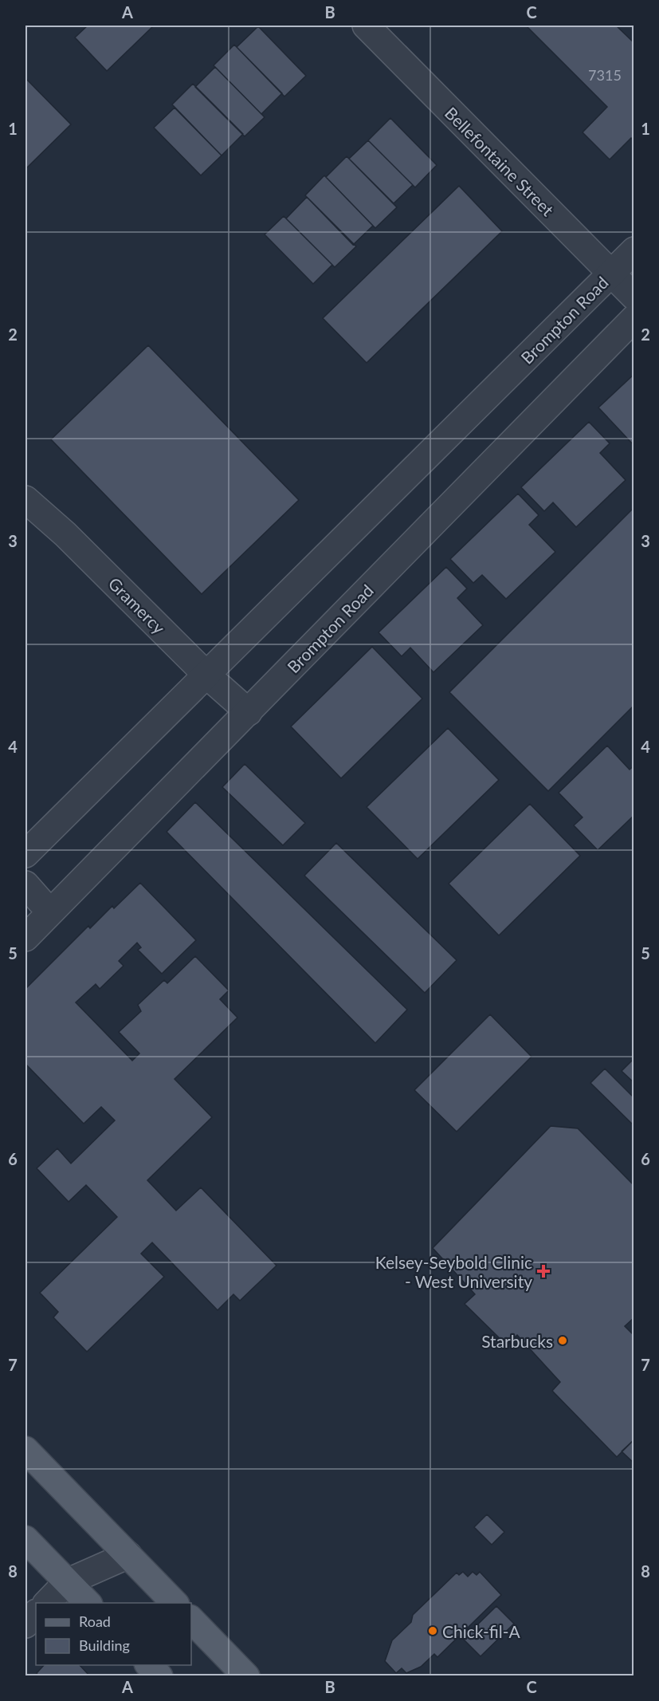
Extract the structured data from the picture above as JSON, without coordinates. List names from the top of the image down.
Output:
{
  "streets": {
    "street": ["Bellefontaine Street", "Brompton Road", "Gramercy"]
  },
  "crossings": [
    ["Bellefontaine Street", "Brompton Road"],
    ["Brompton Road", "Gramercy"]
  ],
  "places": {
    "health": ["Kelsey-Seybold Clinic - West University"],
    "other": ["Starbucks", "Chick-fil-A"]
  },
  "house_numbers": ["7315"],
  "legend": ["Road", "Building"],
  "grid": {
    "columns": ["A", "B", "C"],
    "rows": [
      "1",
      "2",
      "3",
      "4",
      "5",
      "6",
      "7",
      "8"
    ]
  }
}
